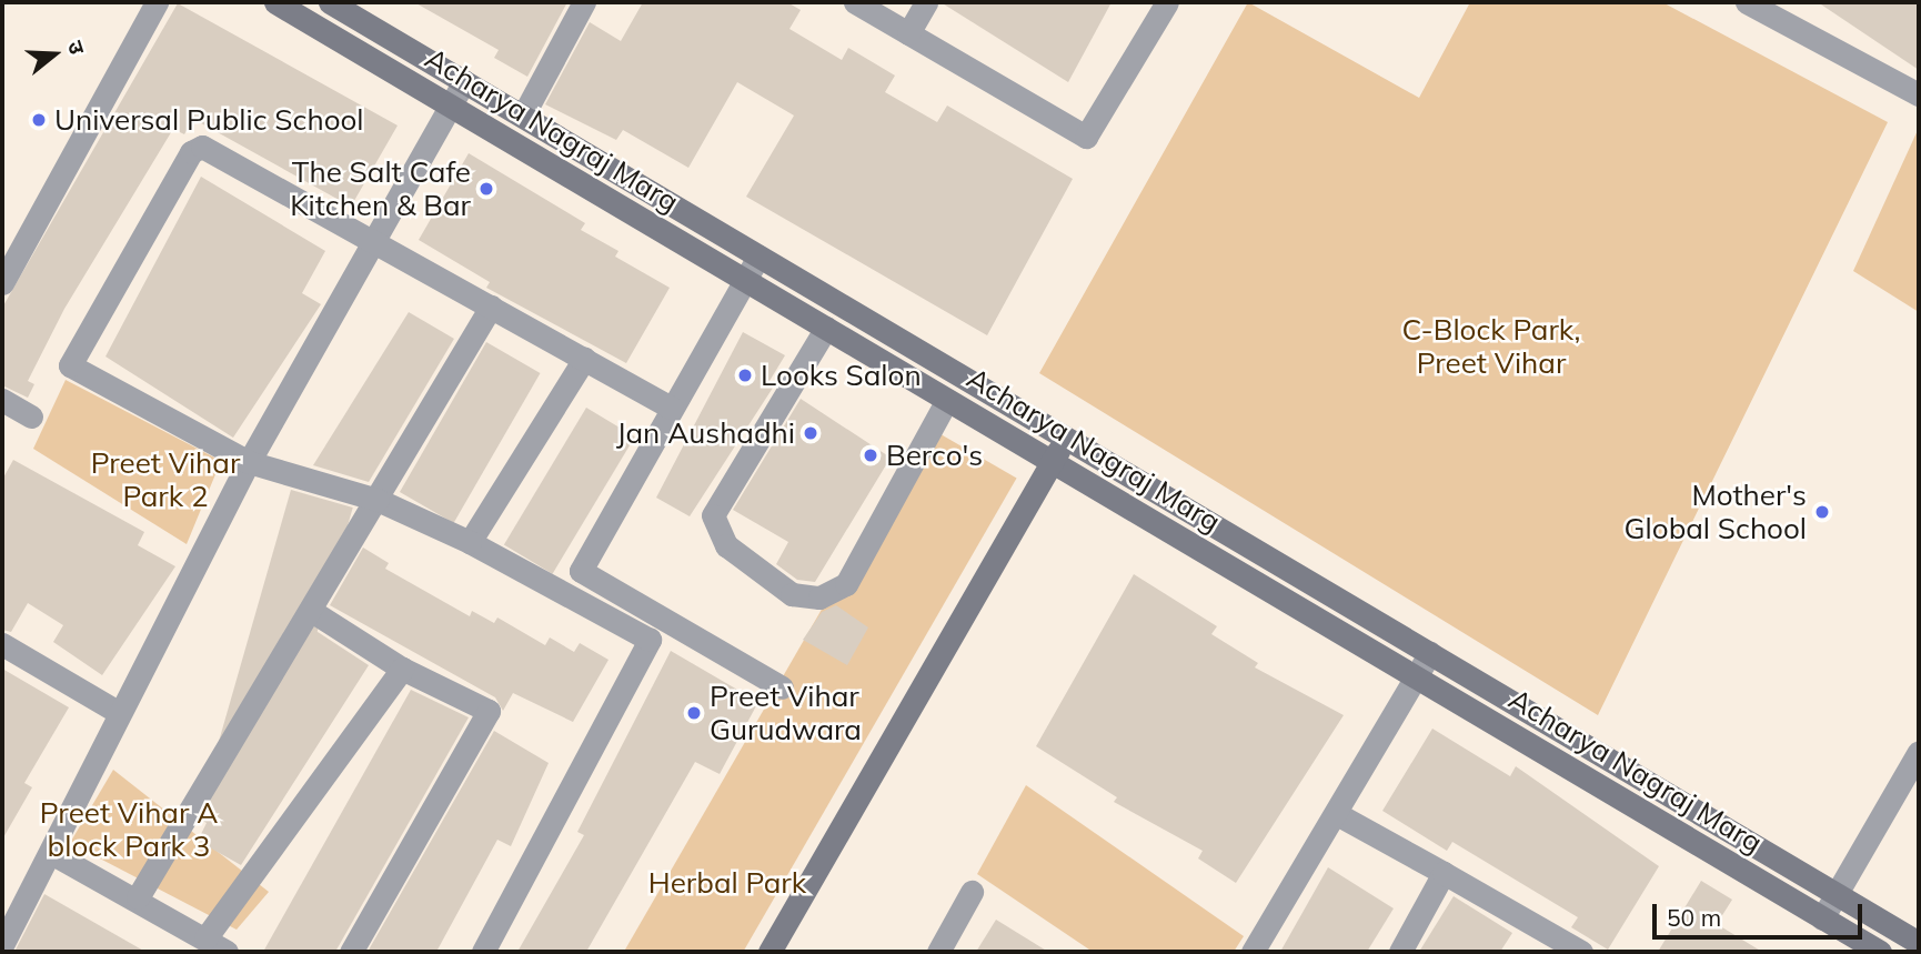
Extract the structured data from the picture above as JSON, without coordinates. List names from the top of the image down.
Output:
{
  "streets": {
    "street": ["Acharya Nagraj Marg"]
  },
  "parks": [
    "C-Block Park, Preet Vihar",
    "Preet Vihar Park 2",
    "Preet Vihar A block Park 3",
    "Herbal Park"
  ],
  "places": [
    "Universal Public School",
    "The Salt Cafe Kitchen & Bar",
    "Looks Salon",
    "Jan Aushadhi",
    "Berco's",
    "Mother's Global School",
    "Preet Vihar Gurudwara"
  ],
  "scale_bar": "50 m",
  "north": "right"
}
